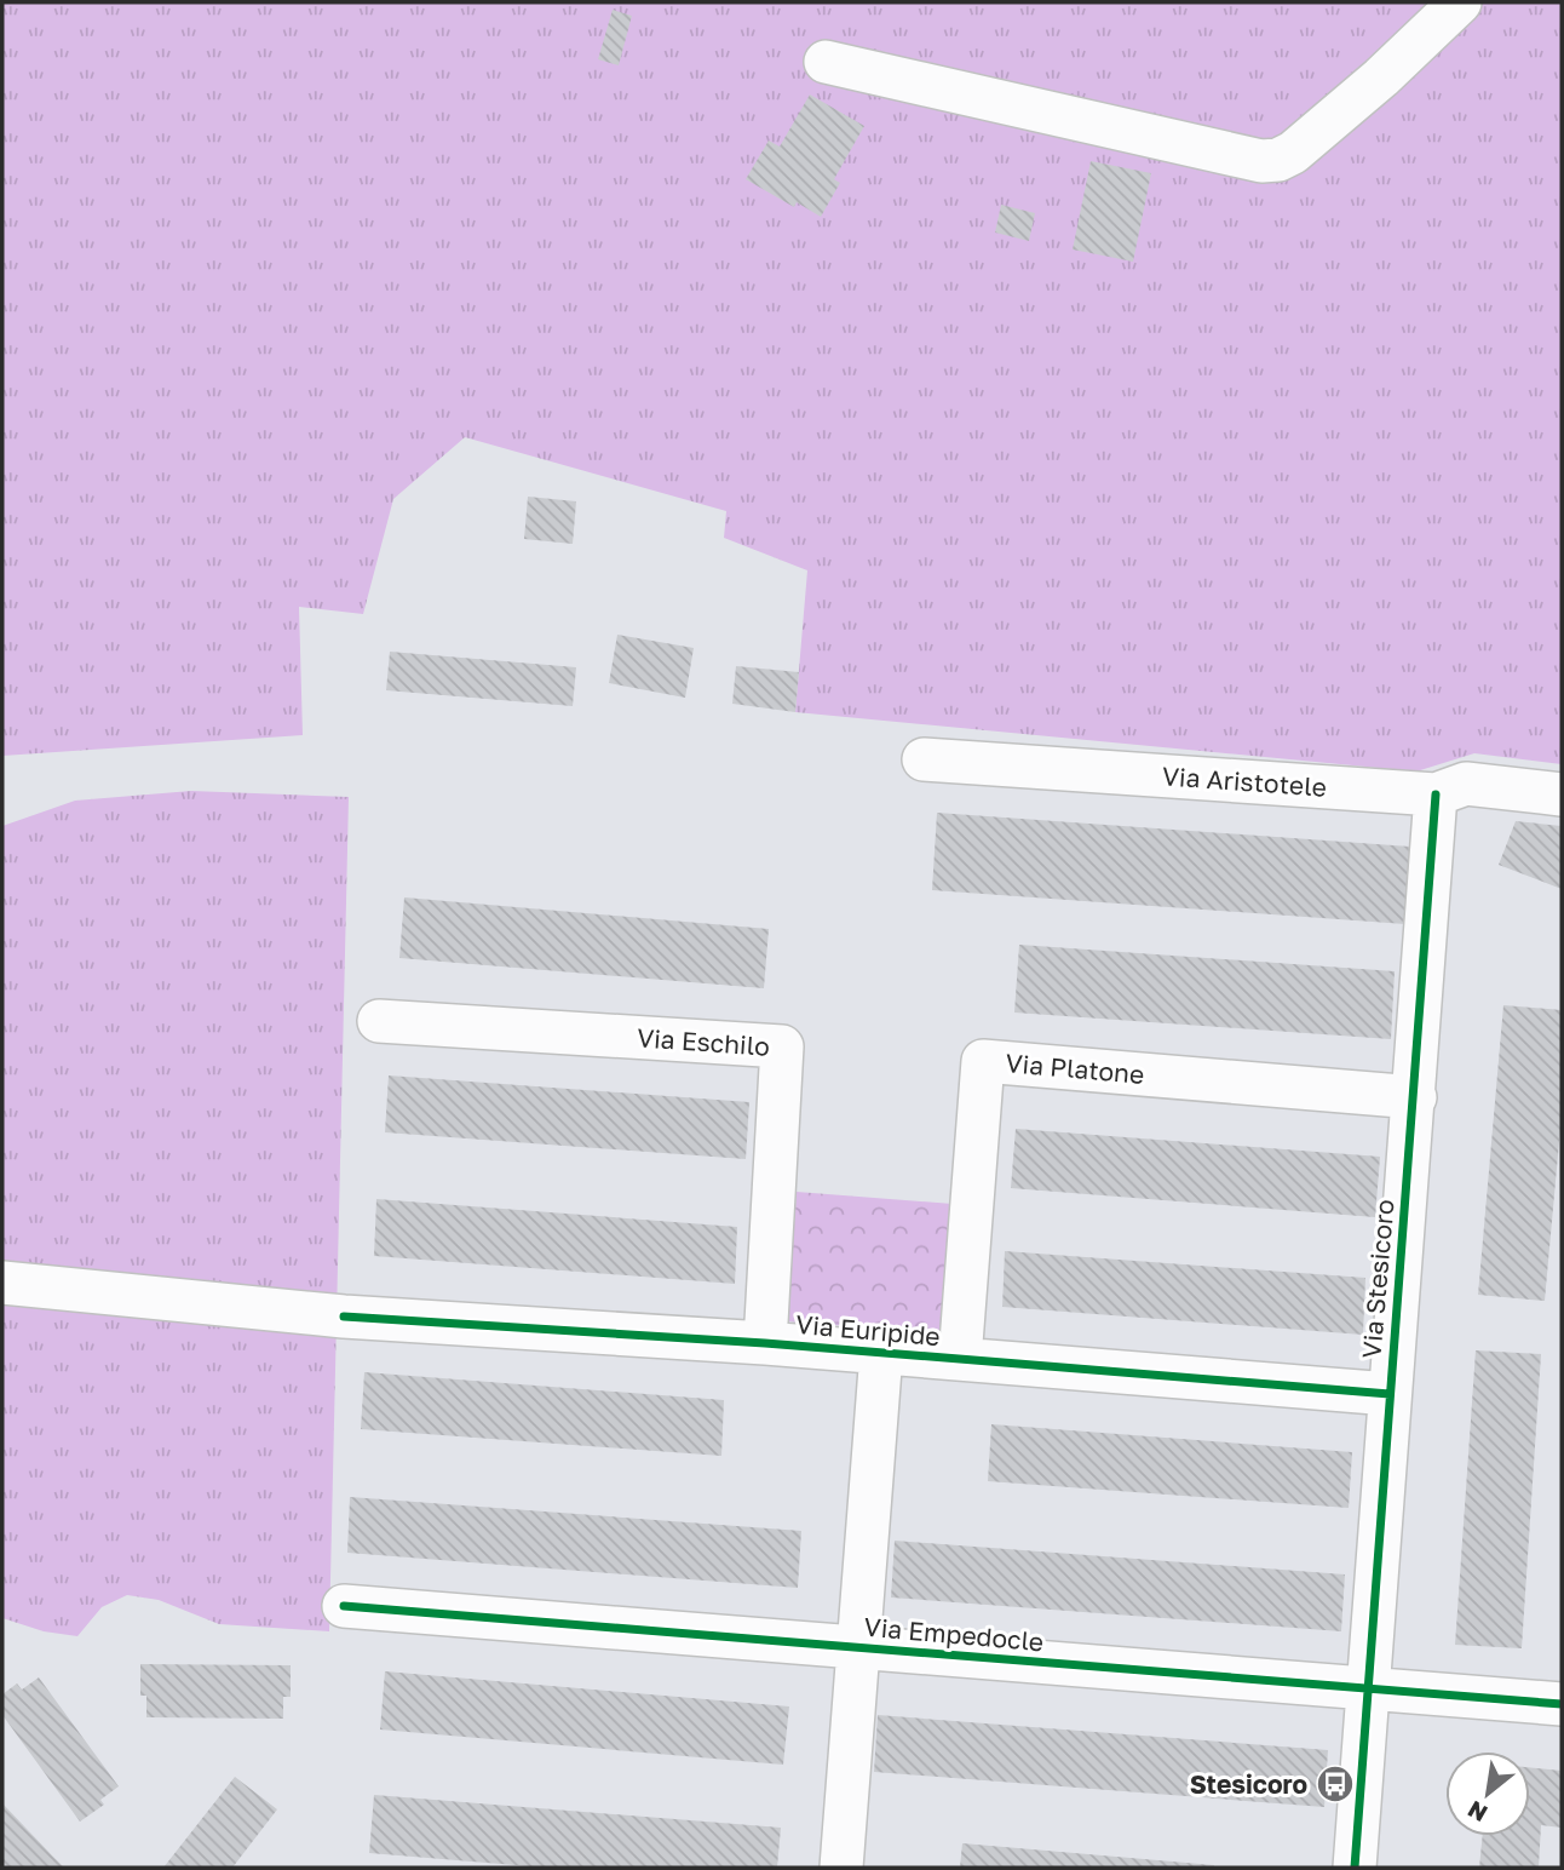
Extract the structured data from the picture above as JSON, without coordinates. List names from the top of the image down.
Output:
{
  "streets": {
    "street": [
      "Via Aristotele",
      "Via Eschilo",
      "Via Platone",
      "Via Stesicoro",
      "Via Euripide",
      "Via Empedocle"
    ]
  },
  "crossings": [
    ["Via Aristotele", "Via Stesicoro"],
    ["Via Eschilo", "Via Euripide"],
    ["Via Platone", "Via Stesicoro"],
    ["Via Platone", "Via Euripide"],
    ["Via Stesicoro", "Via Euripide"],
    ["Via Stesicoro", "Via Empedocle"]
  ],
  "places": {
    "bus stop": ["Stesicoro"]
  },
  "north": "bottom left"
}
